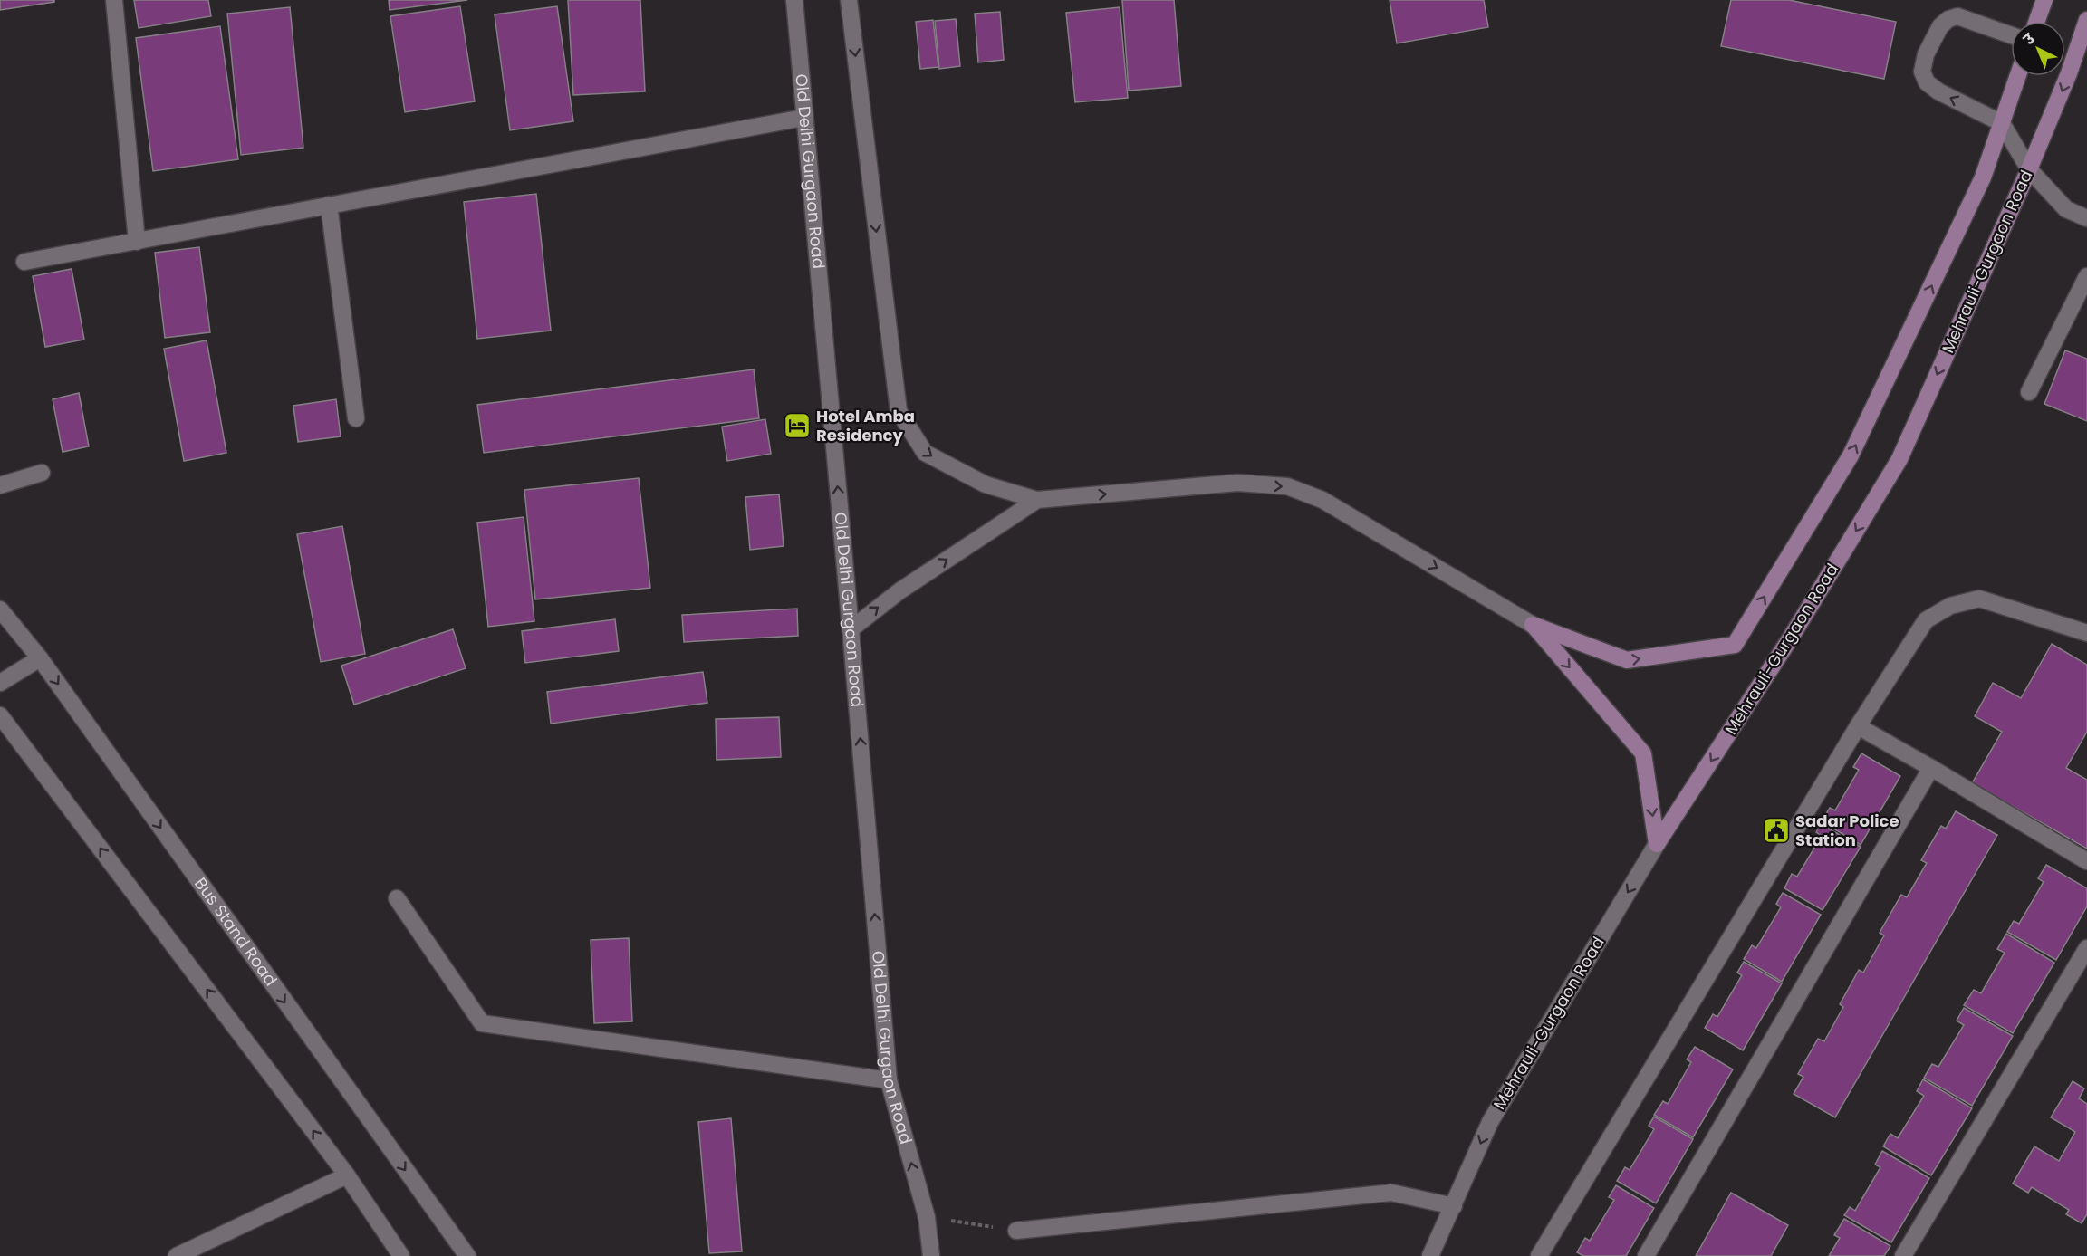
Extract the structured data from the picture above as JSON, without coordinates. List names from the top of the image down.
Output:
{
  "streets": {
    "main road": ["Mehrauli-Gurgaon Road"],
    "street": ["Old Delhi Gurgaon Road", "Bus Stand Road"]
  },
  "one_way": ["Old Delhi Gurgaon Road", "Mehrauli-Gurgaon Road"],
  "places": {
    "hotel": ["Hotel Amba Residency"],
    "public building": ["Sadar Police Station"]
  },
  "north": "top left"
}
